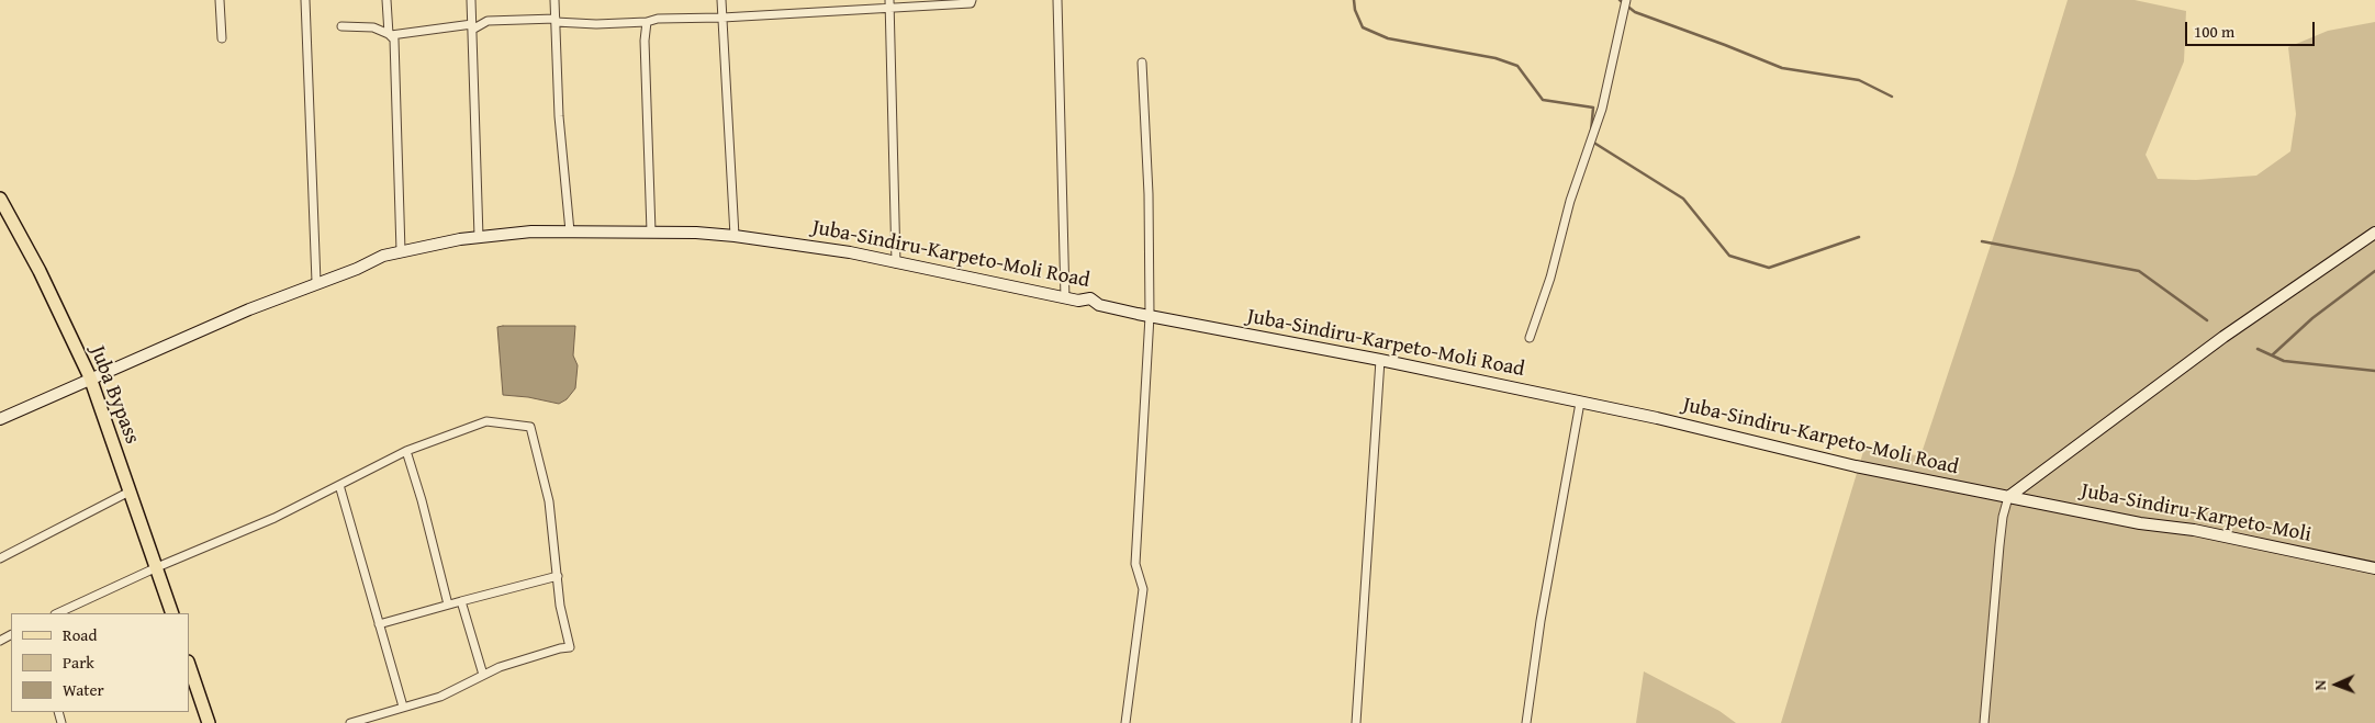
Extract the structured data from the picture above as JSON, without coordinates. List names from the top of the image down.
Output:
{
  "streets": {
    "main road": ["Juba-Sindiru-Karpeto-Moli Road", "Juba Bypass", "Juba-Sindiru-Karpeto-Moli"]
  },
  "crossings": [
    ["Juba-Sindiru-Karpeto-Moli Road", "Juba Bypass"],
    ["Juba-Sindiru-Karpeto-Moli Road", "Juba-Sindiru-Karpeto-Moli"]
  ],
  "legend": ["Road", "Park", "Water"],
  "scale_bar": "100 m",
  "north": "left"
}
